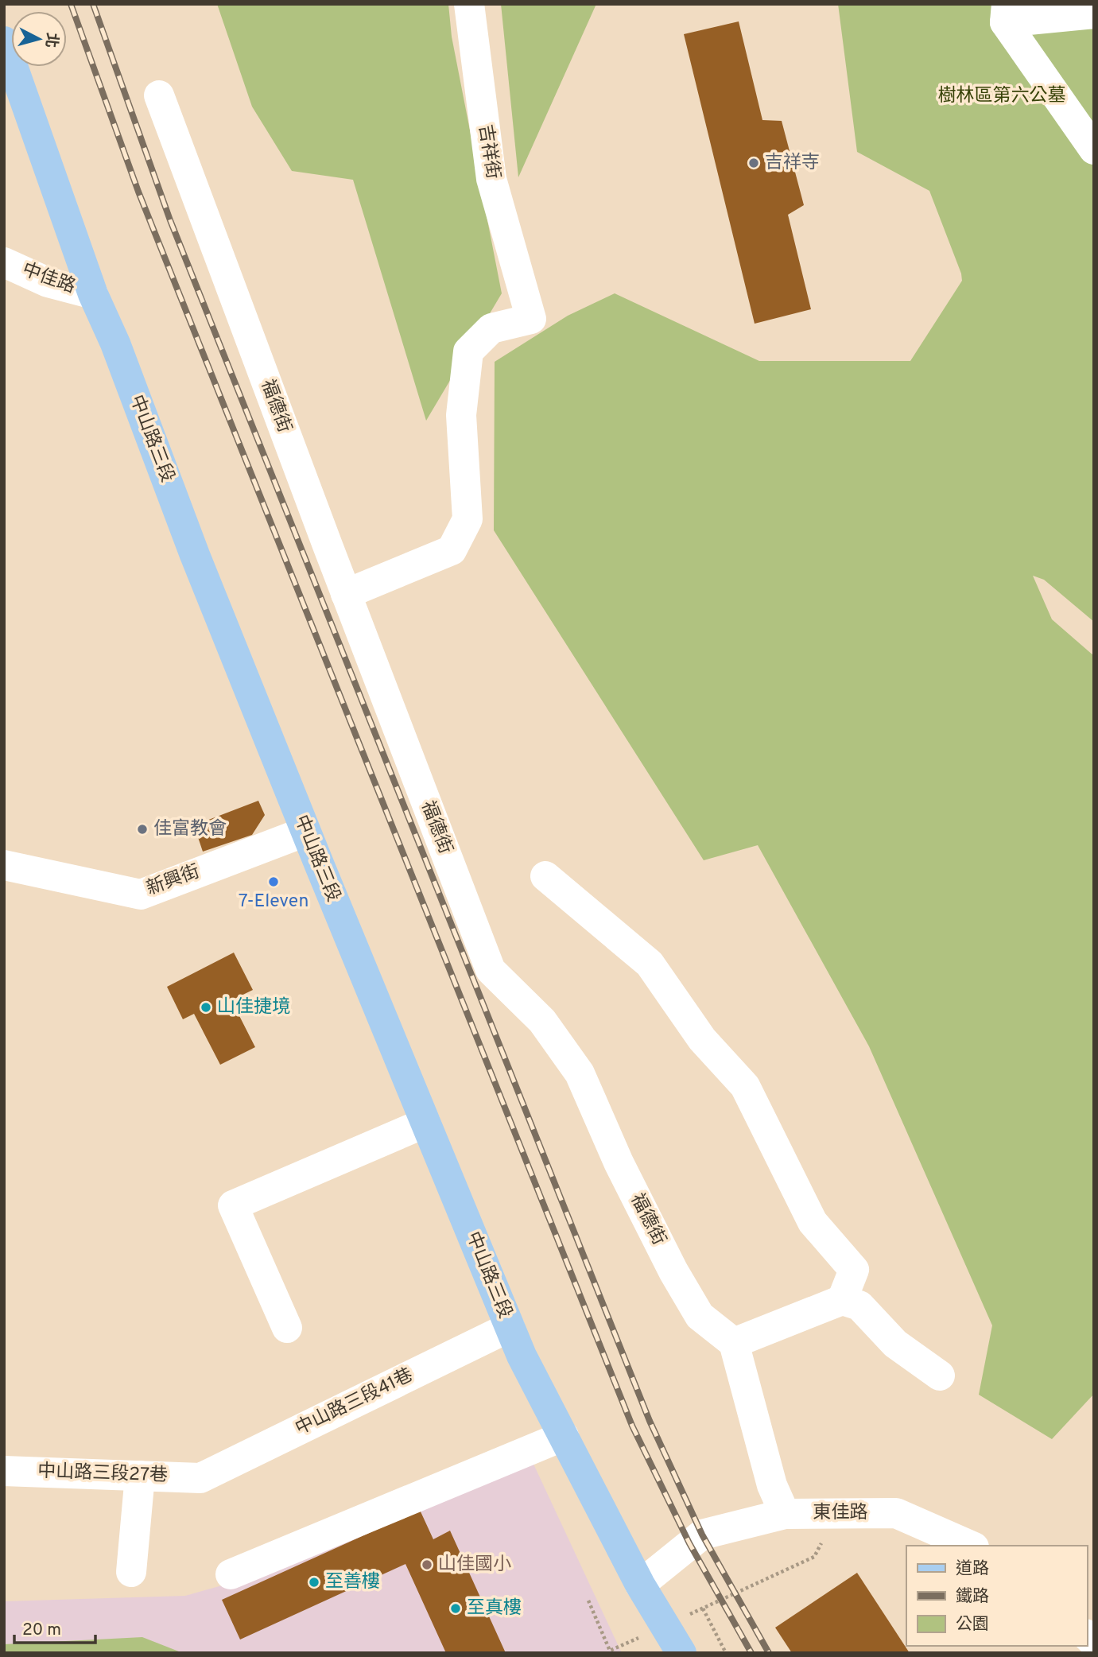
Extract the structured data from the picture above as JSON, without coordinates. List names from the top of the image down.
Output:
{
  "streets": {
    "main road": ["中山路三段"],
    "street": [
      "吉祥街",
      "中佳路",
      "福德街",
      "新興街",
      "中山路三段41巷",
      "中山路三段27巷",
      "東佳路"
    ]
  },
  "crossings": [
    ["吉祥街", "福德街"],
    ["中佳路", "中山路三段"],
    ["中山路三段", "新興街"],
    ["中山路三段", "中山路三段41巷"],
    ["中山路三段", "東佳路"],
    ["中山路三段41巷", "中山路三段27巷"]
  ],
  "parks": ["樹林區第六公墓"],
  "places": [
    "吉祥寺",
    "佳富教會",
    "7-Eleven",
    "山佳捷境",
    "山佳國小",
    "至善樓",
    "至真樓"
  ],
  "legend": ["道路", "鐵路", "公園"],
  "scale_bar": "20 m",
  "north": "right"
}
